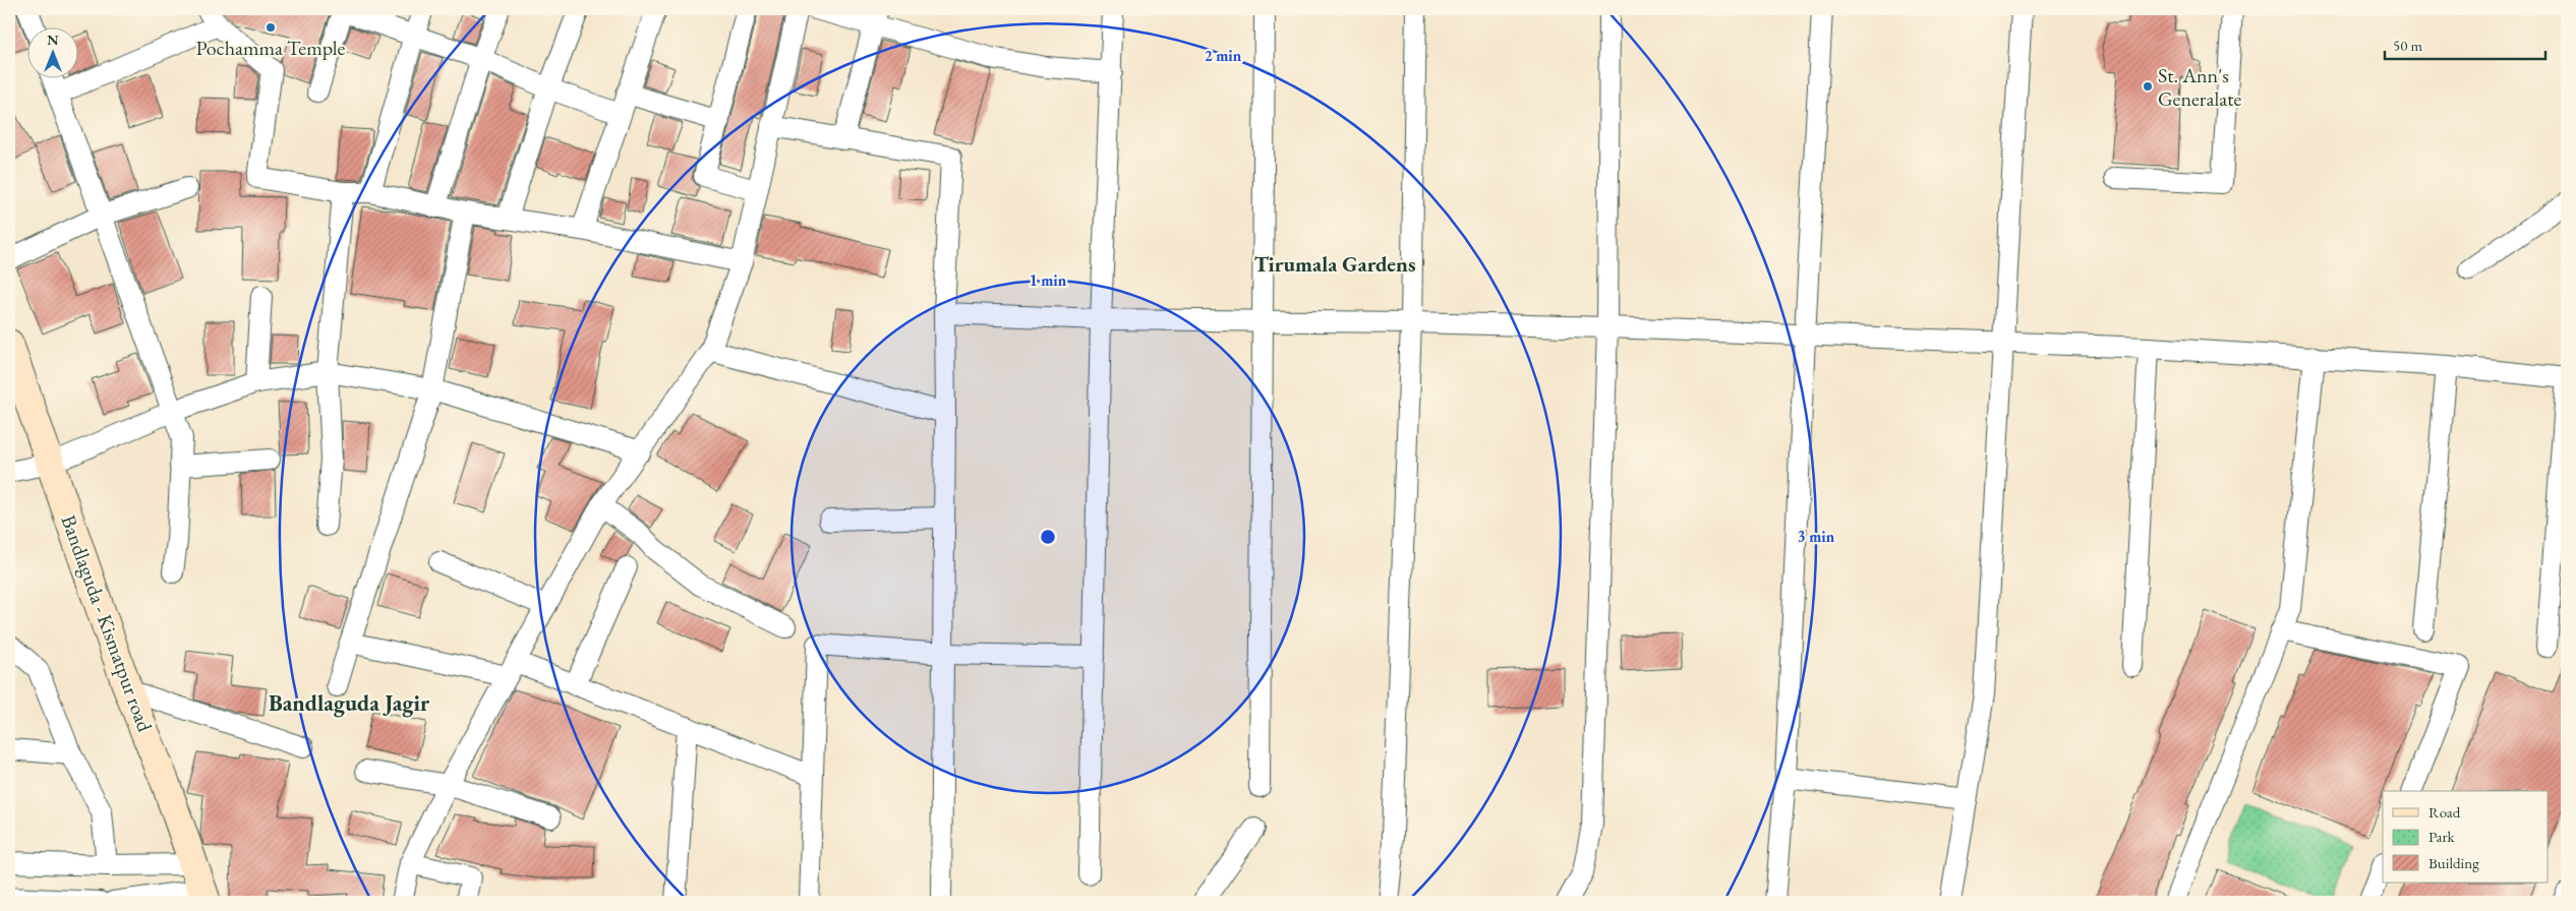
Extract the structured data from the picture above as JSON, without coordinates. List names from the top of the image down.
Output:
{
  "streets": {
    "street": ["Bandlaguda - Kismatpur road"]
  },
  "districts": ["Tirumala Gardens", "Bandlaguda Jagir"],
  "places": ["Pochamma Temple", "St. Ann's Generalate"],
  "legend": ["Road", "Park", "Building"],
  "scale_bar": "50 m",
  "north": "top",
  "rings": ["2 min", "1 min", "3 min"]
}
